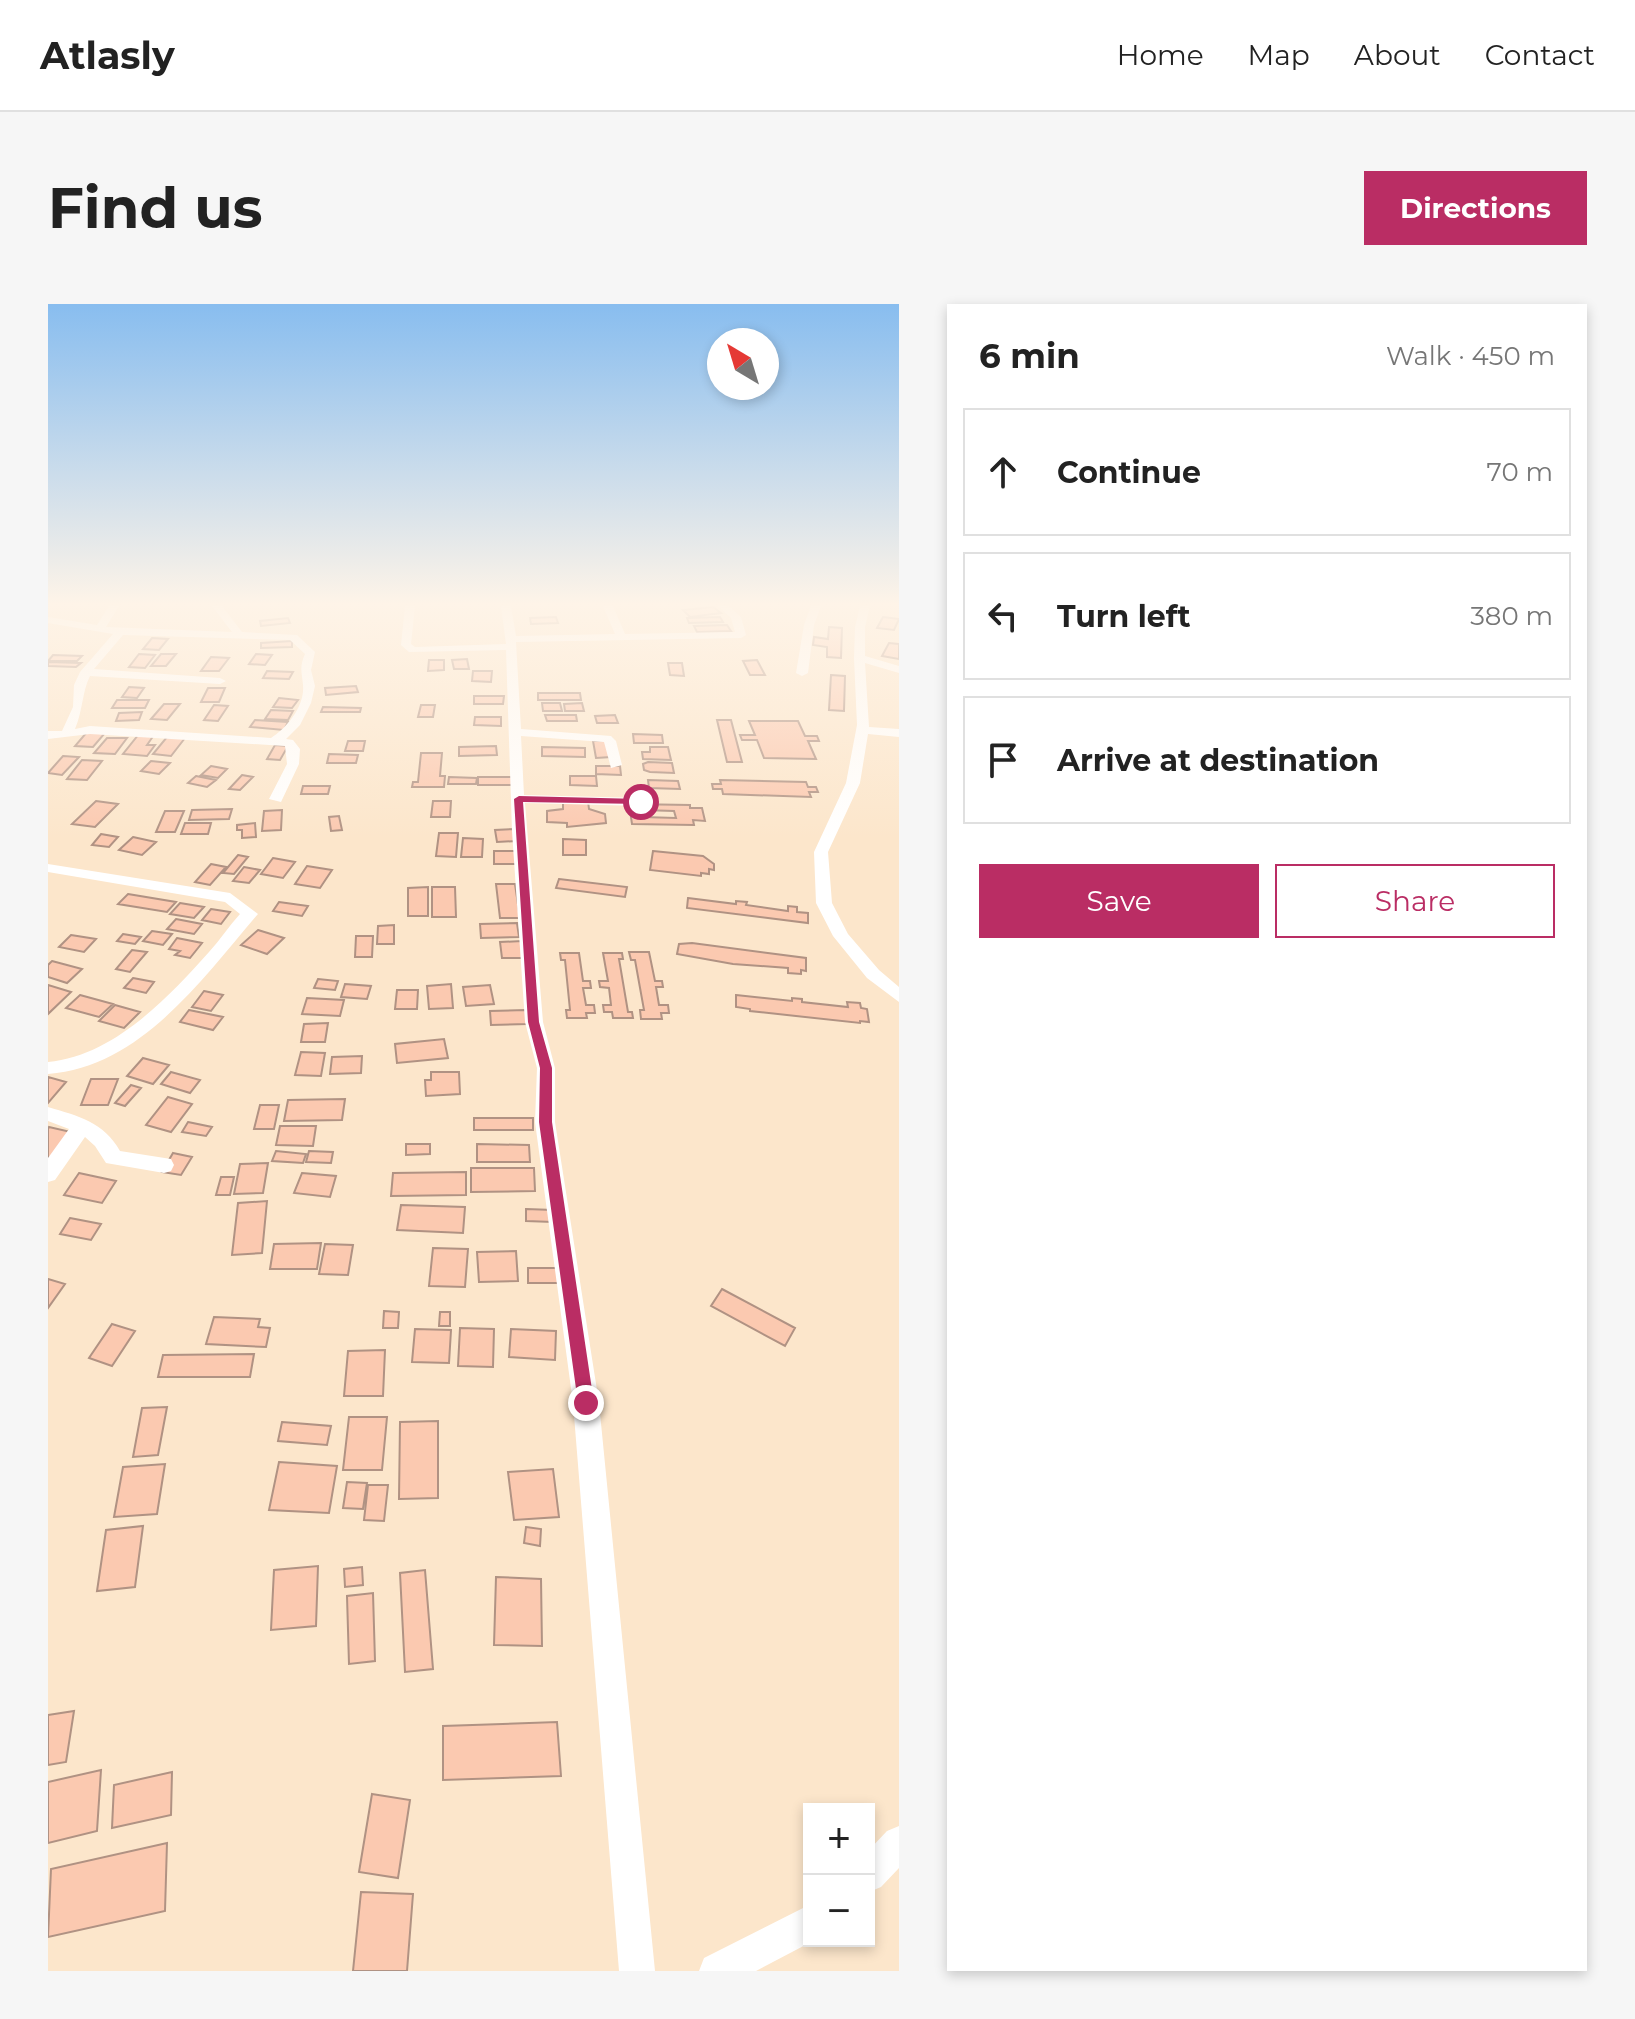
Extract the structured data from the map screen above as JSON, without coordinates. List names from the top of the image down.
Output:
{
  "north": "top left",
  "page": {
    "header": "Atlasly",
    "nav": [
      "Home",
      "Map",
      "About",
      "Contact"
    ],
    "buttons": [
      "Directions",
      ["Save", "Share"]
    ],
    "title": "Find us",
    "heading": ["6 min", "Walk · 450 m"],
    "list": [
      ["Continue", "70 m"],
      ["Turn left", "380 m"],
      "Arrive at destination"
    ],
    "map_buttons": ["+", "−"]
  }
}
